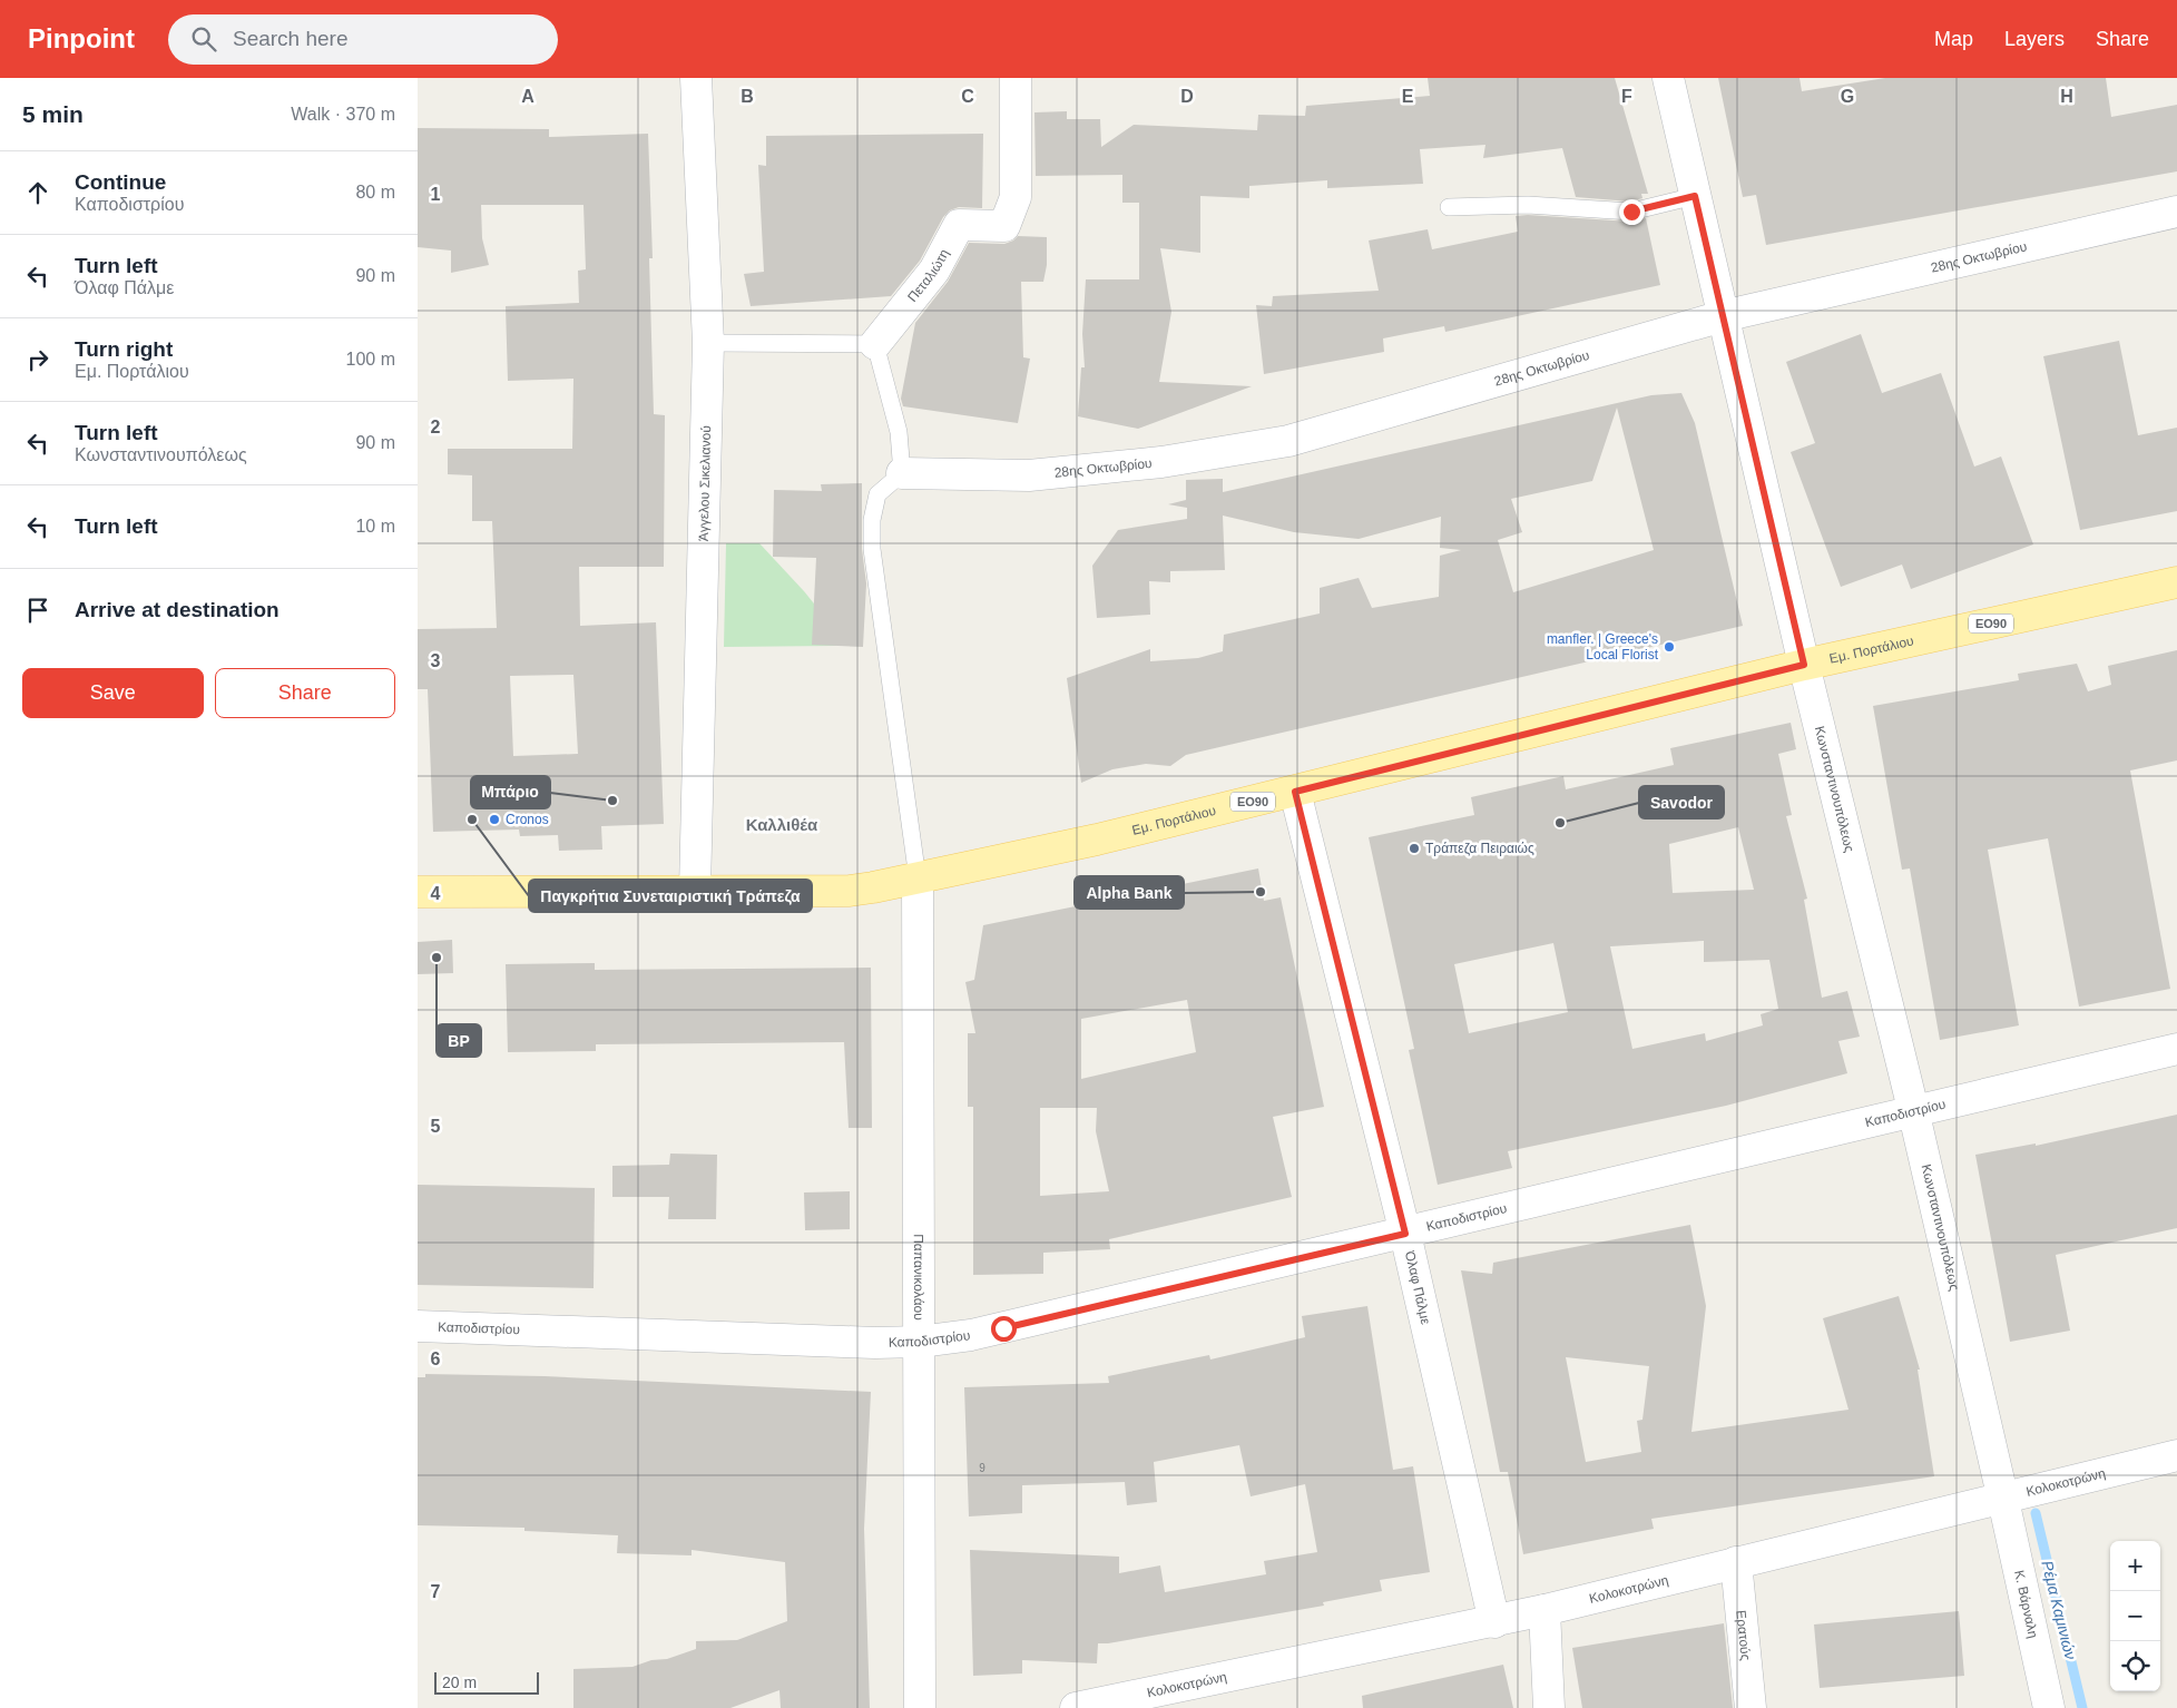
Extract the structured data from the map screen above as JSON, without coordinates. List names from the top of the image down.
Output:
{
  "streets": {
    "main road": ["ΕΟ90", "Εμ. Πορτάλιου"],
    "street": [
      "28ης Οκτωβρίου",
      "Πεταλιώτη",
      "Άγγελου Σικελιανού",
      "Κωνσταντινουπόλεως",
      "Καποδιστρίου",
      "Παπανικολάου",
      "Όλαφ Πάλμε",
      "Κολοκοτρώνη",
      "Κ. Βάρναλη",
      "Ερατούς"
    ]
  },
  "crossings": [
    ["28ης Οκτωβρίου", "Κωνσταντινουπόλεως"],
    ["Άγγελου Σικελιανού", "Εμ. Πορτάλιου"],
    ["Εμ. Πορτάλιου", "Κωνσταντινουπόλεως"],
    ["Εμ. Πορτάλιου", "Παπανικολάου"],
    ["Εμ. Πορτάλιου", "Όλαφ Πάλμε"],
    ["Κωνσταντινουπόλεως", "Καποδιστρίου"],
    ["Κωνσταντινουπόλεως", "Κολοκοτρώνη"],
    ["Κωνσταντινουπόλεως", "Κ. Βάρναλη"],
    ["Καποδιστρίου", "Παπανικολάου"],
    ["Καποδιστρίου", "Όλαφ Πάλμε"],
    ["Όλαφ Πάλμε", "Κολοκοτρώνη"],
    ["Κολοκοτρώνη", "Κ. Βάρναλη"],
    ["Κολοκοτρώνη", "Ερατούς"]
  ],
  "districts": ["Καλλιθέα"],
  "water": ["Ρέμα Καμινιών"],
  "places": [
    "manfler. | Greece's Local Florist",
    "Μπάριο",
    "Παγκρήτια Συνεταιριστική Τράπεζα",
    "Cronos",
    "Savodor",
    "Τράπεζα Πειραιώς",
    "Alpha Bank",
    "BP"
  ],
  "house_numbers": ["9"],
  "scale_bar": "20 m",
  "page": {
    "header": "Pinpoint",
    "search": "Search here",
    "nav": ["Map", "Layers", "Share"],
    "heading": ["5 min", "Walk · 370 m"],
    "list": [
      ["Continue", "Καποδιστρίου", "80 m"],
      ["Turn left", "Όλαφ Πάλμε", "90 m"],
      ["Turn right", "Εμ. Πορτάλιου", "100 m"],
      ["Turn left", "Κωνσταντινουπόλεως", "90 m"],
      ["Turn left", "10 m"],
      "Arrive at destination"
    ],
    "buttons": ["Save", "Share"],
    "map_buttons": ["+", "−"],
    "scale": "20 m"
  },
  "grid": {
    "columns": [
      "A",
      "B",
      "C",
      "D",
      "E",
      "F",
      "G",
      "H"
    ],
    "rows": [
      "1",
      "2",
      "3",
      "4",
      "5",
      "6",
      "7"
    ]
  }
}
